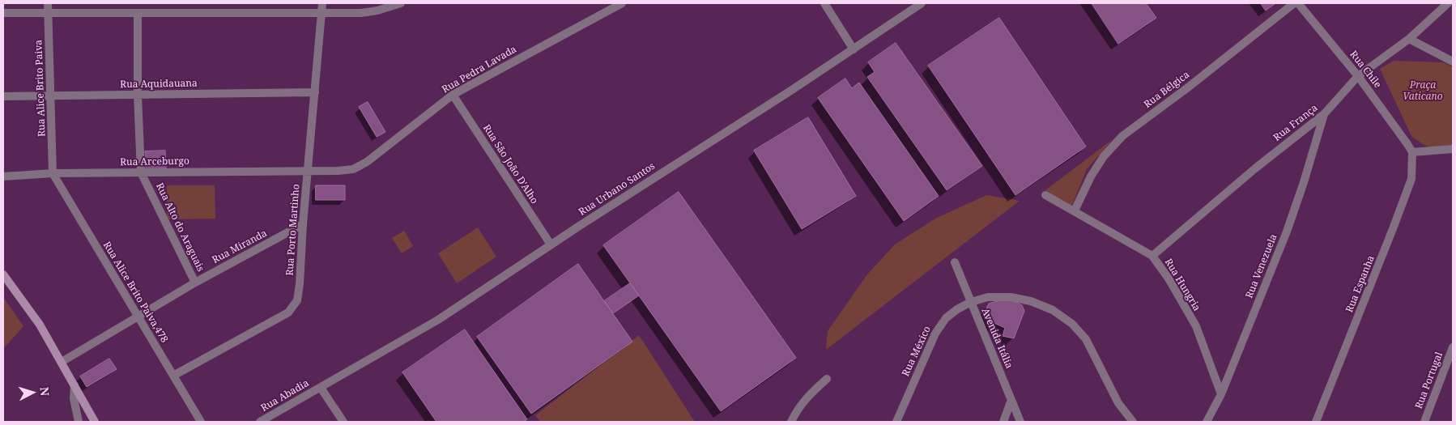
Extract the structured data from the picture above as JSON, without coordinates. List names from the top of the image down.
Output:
{
  "streets": {
    "street": [
      "Rua Pedra Lavada",
      "Rua Chile",
      "Rua Aquidauana",
      "Rua Alice Brito Paiva",
      "Rua Bélgica",
      "Rua França",
      "Rua Arceburgo",
      "Rua São João D'Alho",
      "Rua Urbano Santos",
      "Rua Alto do Araguais",
      "Rua Porto Martinho",
      "Rua Miranda",
      "Rua Venezuela",
      "Rua Espanha",
      "Rua Hungria",
      "Rua Alice Brito Paiva,478",
      "Avenida Itália",
      "Rua México",
      "Rua Portugal",
      "Rua Abadia"
    ]
  },
  "crossings": [
    ["Rua Pedra Lavada", "Rua Arceburgo"],
    ["Rua Pedra Lavada", "Rua São João D'Alho"],
    ["Rua Pedra Lavada", "Rua Porto Martinho"],
    ["Rua Chile", "Rua França"],
    ["Rua Chile", "Rua Espanha"],
    ["Rua Aquidauana", "Rua Alice Brito Paiva"],
    ["Rua Aquidauana", "Rua Alto do Araguais"],
    ["Rua Aquidauana", "Rua Porto Martinho"],
    ["Rua Alice Brito Paiva", "Rua Arceburgo"],
    ["Rua Alice Brito Paiva", "Rua Alice Brito Paiva,478"],
    ["Rua Bélgica", "Rua Hungria"],
    ["Rua França", "Rua Venezuela"],
    ["Rua França", "Rua Hungria"],
    ["Rua Arceburgo", "Rua Alto do Araguais"],
    ["Rua Arceburgo", "Rua Porto Martinho"],
    ["Rua Arceburgo", "Rua Alice Brito Paiva,478"],
    ["Rua São João D'Alho", "Rua Urbano Santos"],
    ["Rua Urbano Santos", "Rua Abadia"],
    ["Rua Alto do Araguais", "Rua Miranda"],
    ["Rua Porto Martinho", "Rua Miranda"],
    ["Rua Porto Martinho", "Rua Alice Brito Paiva,478"],
    ["Rua Miranda", "Rua Alice Brito Paiva,478"],
    ["Rua Venezuela", "Rua Hungria"],
    ["Avenida Itália", "Rua México"]
  ],
  "parks": ["Praça Vaticano"],
  "north": "right"
}
